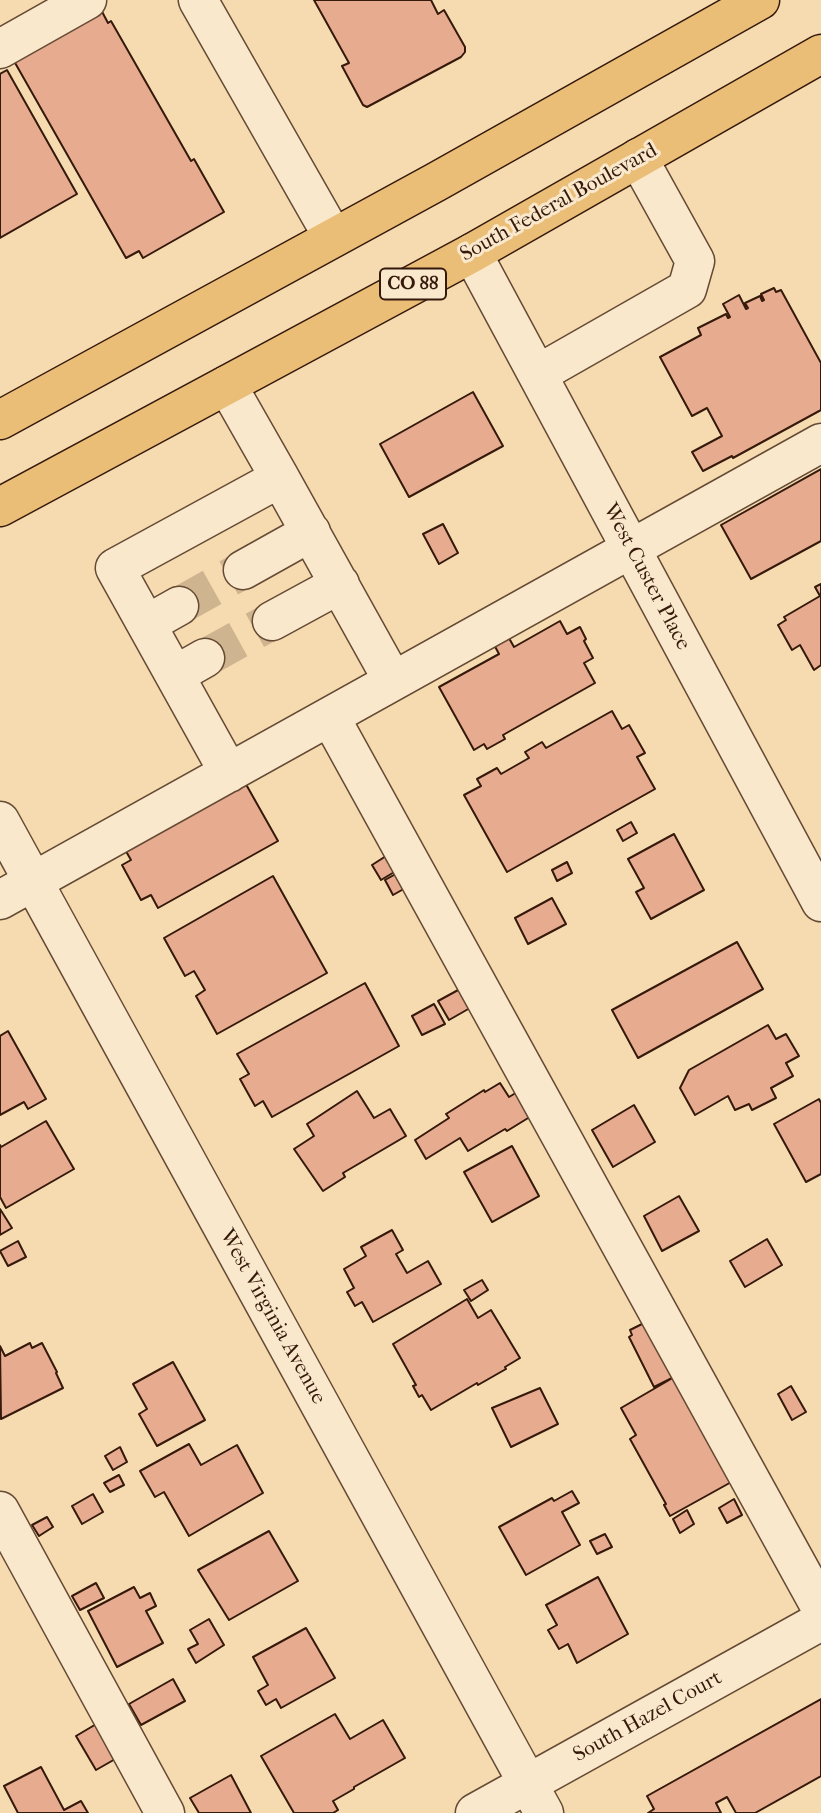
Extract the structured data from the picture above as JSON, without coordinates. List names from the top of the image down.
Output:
{
  "streets": {
    "main road": ["South Federal Boulevard", "CO 88"],
    "street": ["West Custer Place", "West Virginia Avenue", "South Hazel Court"]
  },
  "crossings": [
    ["South Federal Boulevard", "West Custer Place"],
    ["West Virginia Avenue", "South Hazel Court"]
  ]
}
